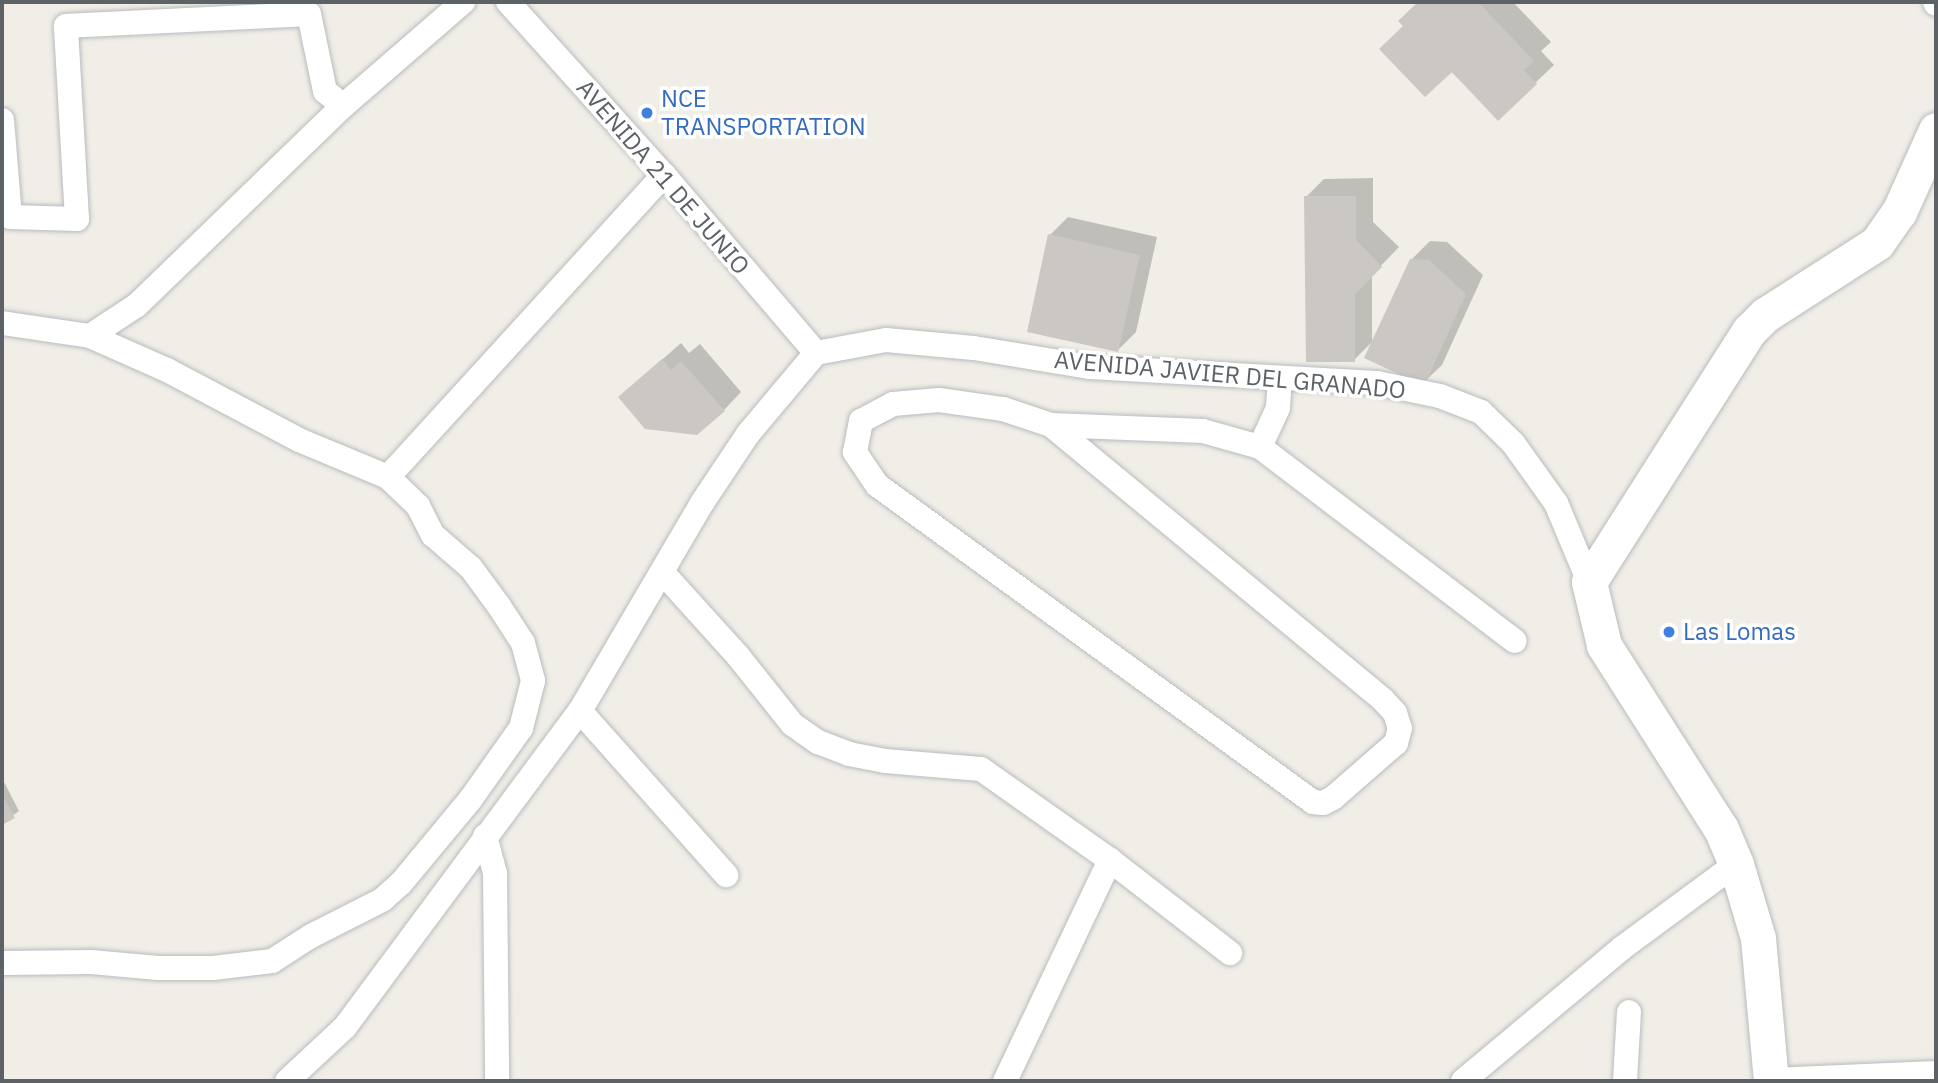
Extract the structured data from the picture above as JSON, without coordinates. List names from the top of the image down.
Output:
{
  "streets": {
    "street": ["AVENIDA 21 DE JUNIO", "AVENIDA JAVIER DEL GRANADO"]
  },
  "crossings": [
    ["AVENIDA 21 DE JUNIO", "AVENIDA JAVIER DEL GRANADO"]
  ],
  "places": ["NCE TRANSPORTATION", "Las Lomas"]
}
